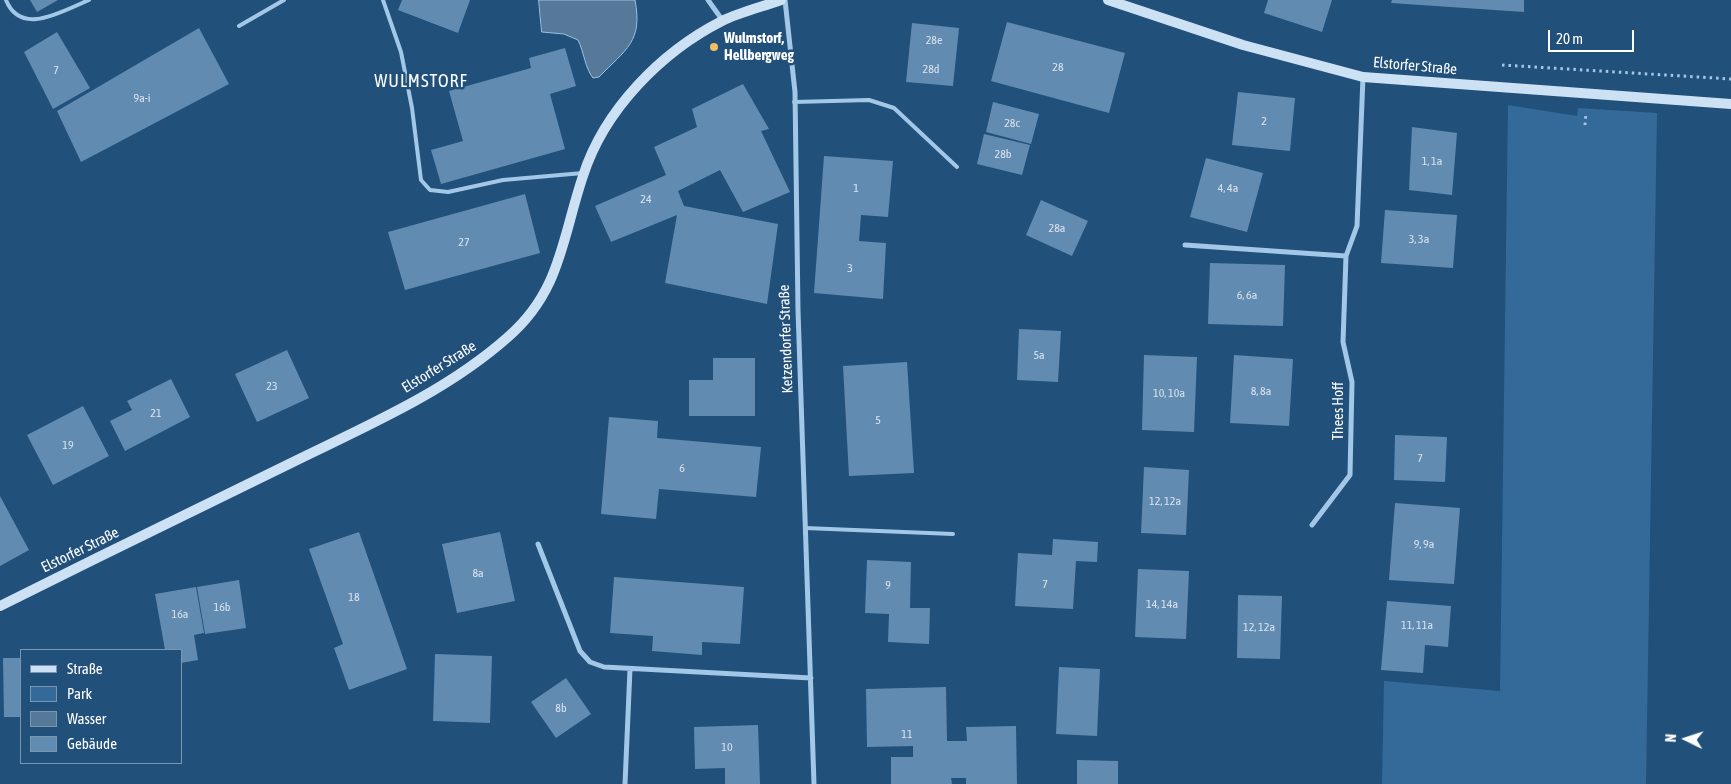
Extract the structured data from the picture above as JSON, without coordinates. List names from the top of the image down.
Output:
{
  "streets": {
    "main road": ["Elstorfer Straße"],
    "street": ["Ketzendorfer Straße", "Thees Hoff"]
  },
  "crossings": [
    ["Elstorfer Straße", "Thees Hoff"]
  ],
  "districts": ["WULMSTORF"],
  "places": ["Wulmstorf, Hellbergweg"],
  "house_numbers": [
    "28e",
    "28",
    "28d",
    "7",
    "9a-i",
    "2",
    "28c",
    "28b",
    "1, 1a",
    "1",
    "4, 4a",
    "24",
    "28a",
    "3, 3a",
    "27",
    "3",
    "6, 6a",
    "5a",
    "23",
    "8, 8a",
    "10, 10a",
    "21",
    "5",
    "19",
    "7",
    "6",
    "12, 12a",
    "9, 9a",
    "8a",
    "7",
    "9",
    "18",
    "14, 14a",
    "16b",
    "16a",
    "11, 11a",
    "12, 12a",
    "8b",
    "11",
    "10"
  ],
  "legend": [
    "Straße",
    "Park",
    "Wasser",
    "Gebäude"
  ],
  "scale_bar": "20 m",
  "north": "left"
}
